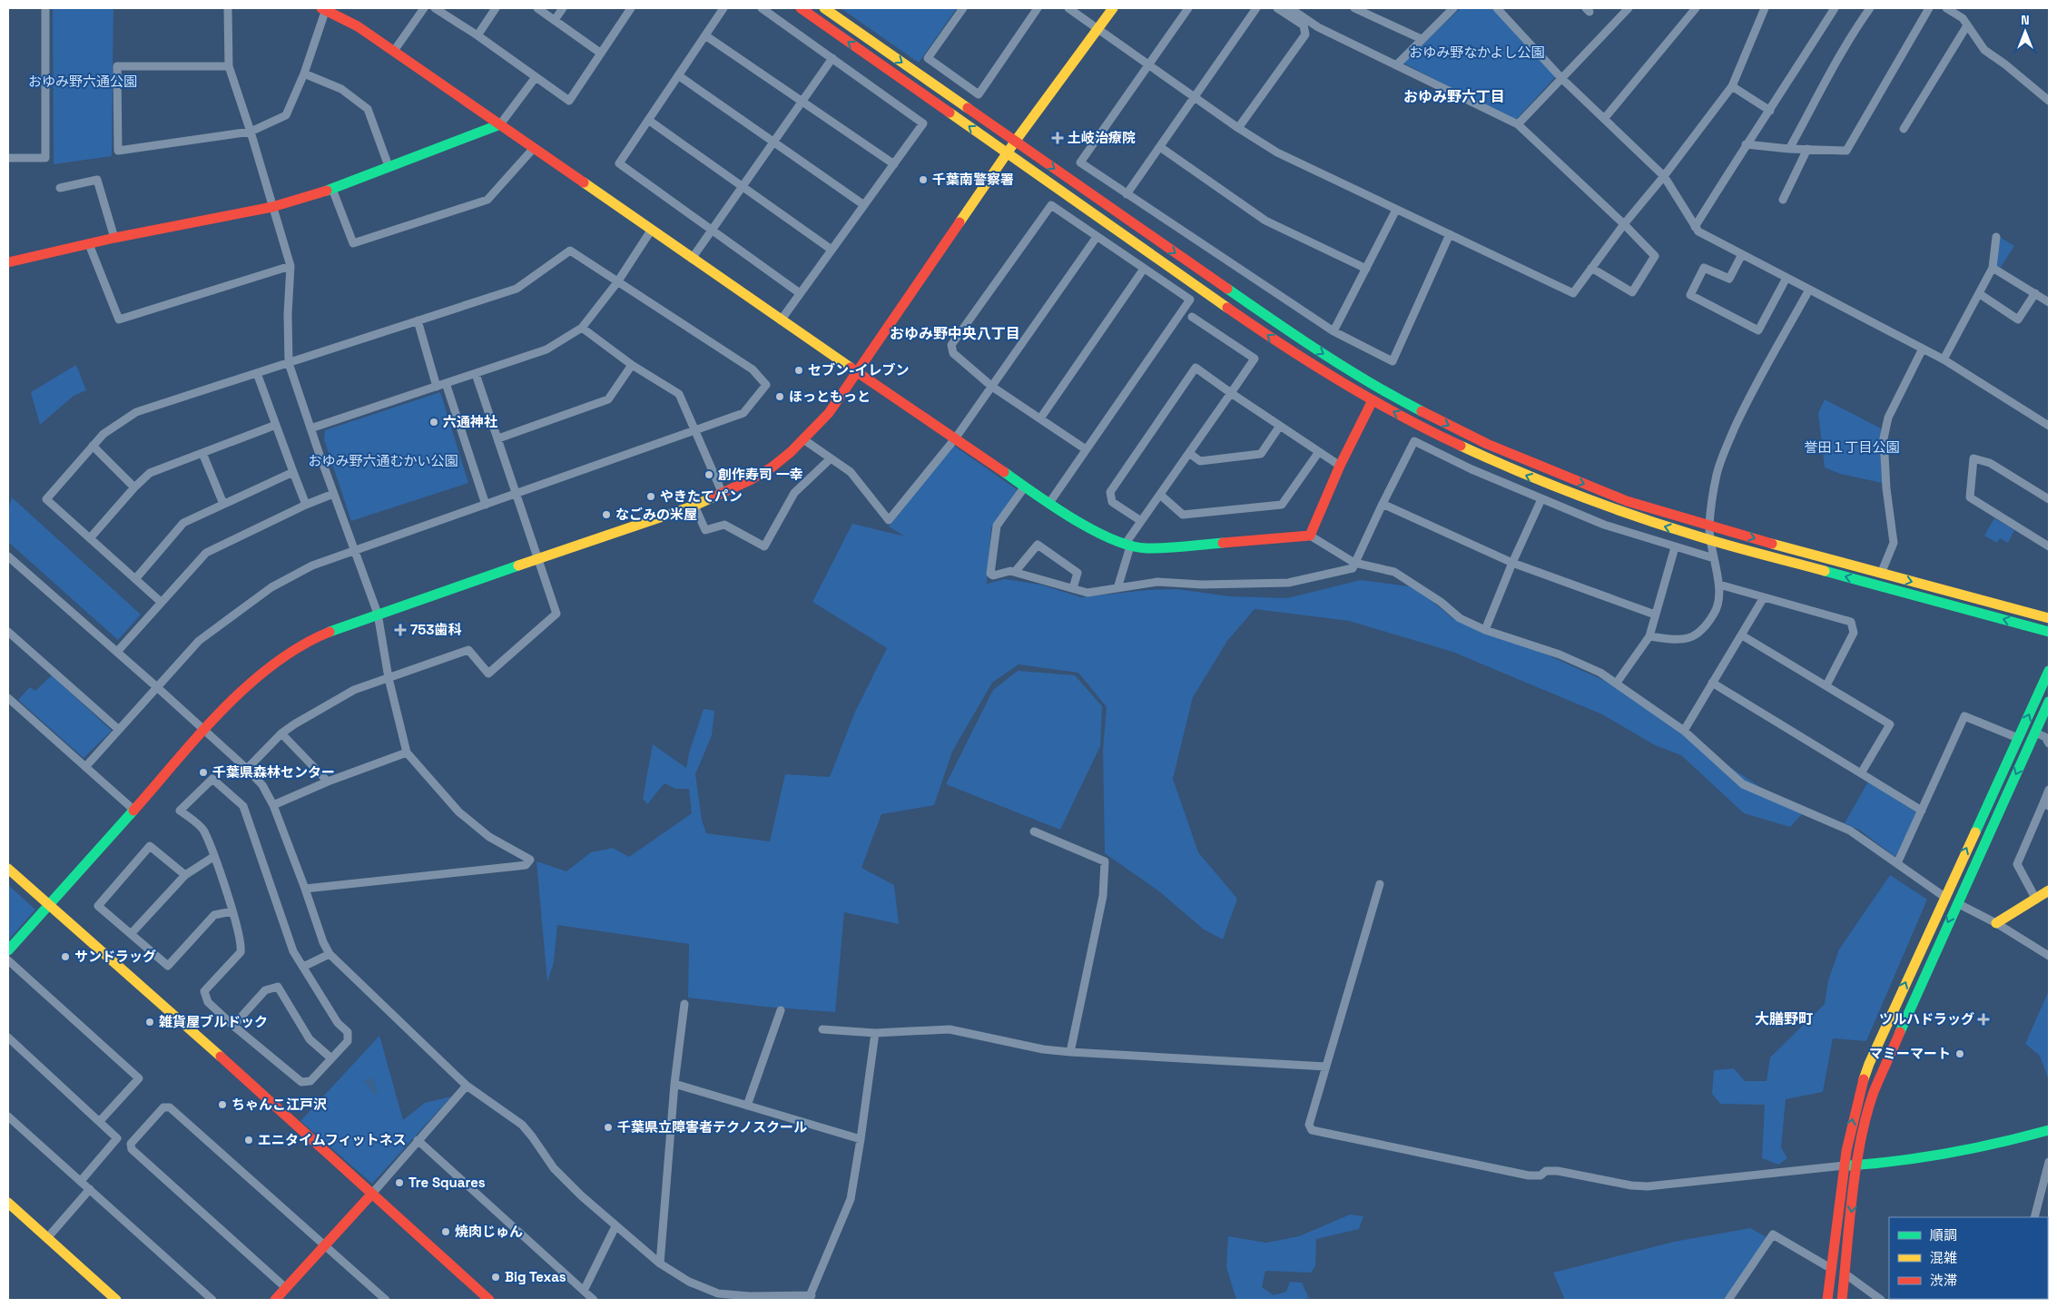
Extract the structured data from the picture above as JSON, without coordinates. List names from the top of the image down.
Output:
{
  "districts": ["おゆみ野六丁目", "おゆみ野中央八丁目", "大膳野町"],
  "parks": [
    "おゆみ野なかよし公園",
    "おゆみ野六通公園",
    "誉田１丁目公園",
    "おゆみ野六通むかい公園"
  ],
  "places": {
    "health": ["土岐治療院", "753歯科", "ツルハドラッグ"],
    "other": [
      "千葉南警察署",
      "セブン-イレブン",
      "ほっともっと",
      "六通神社",
      "創作寿司 一幸",
      "やきたてパン",
      "なごみの米屋",
      "千葉県森林センター",
      "サンドラッグ",
      "雑貨屋ブルドック",
      "マミーマート",
      "ちゃんこ江戸沢",
      "千葉県立障害者テクノスクール",
      "エニタイムフィットネス",
      "Tre Squares",
      "焼肉じゅん",
      "Big Texas"
    ]
  },
  "legend": ["順調", "混雑", "渋滞"],
  "north": "top"
}
